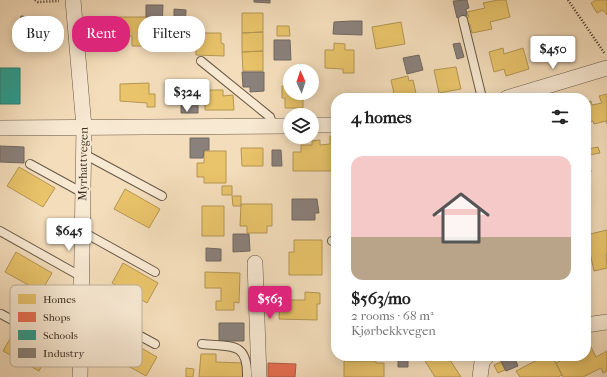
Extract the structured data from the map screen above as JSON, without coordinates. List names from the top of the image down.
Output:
{
  "streets": {
    "street": ["Myrhattvegen"]
  },
  "legend": [
    "Homes",
    "Shops",
    "Schools",
    "Industry"
  ],
  "north": "top",
  "page": {
    "chip": ["Buy", "Rent", "Filters"],
    "price": [
      "$450",
      "$324",
      "$645",
      "$563"
    ],
    "heading": "4 homes",
    "list": [
      {
        "name": "$563/mo",
        "note": "2 rooms · 68 m² · Kjørbekkvegen"
      }
    ]
  }
}
